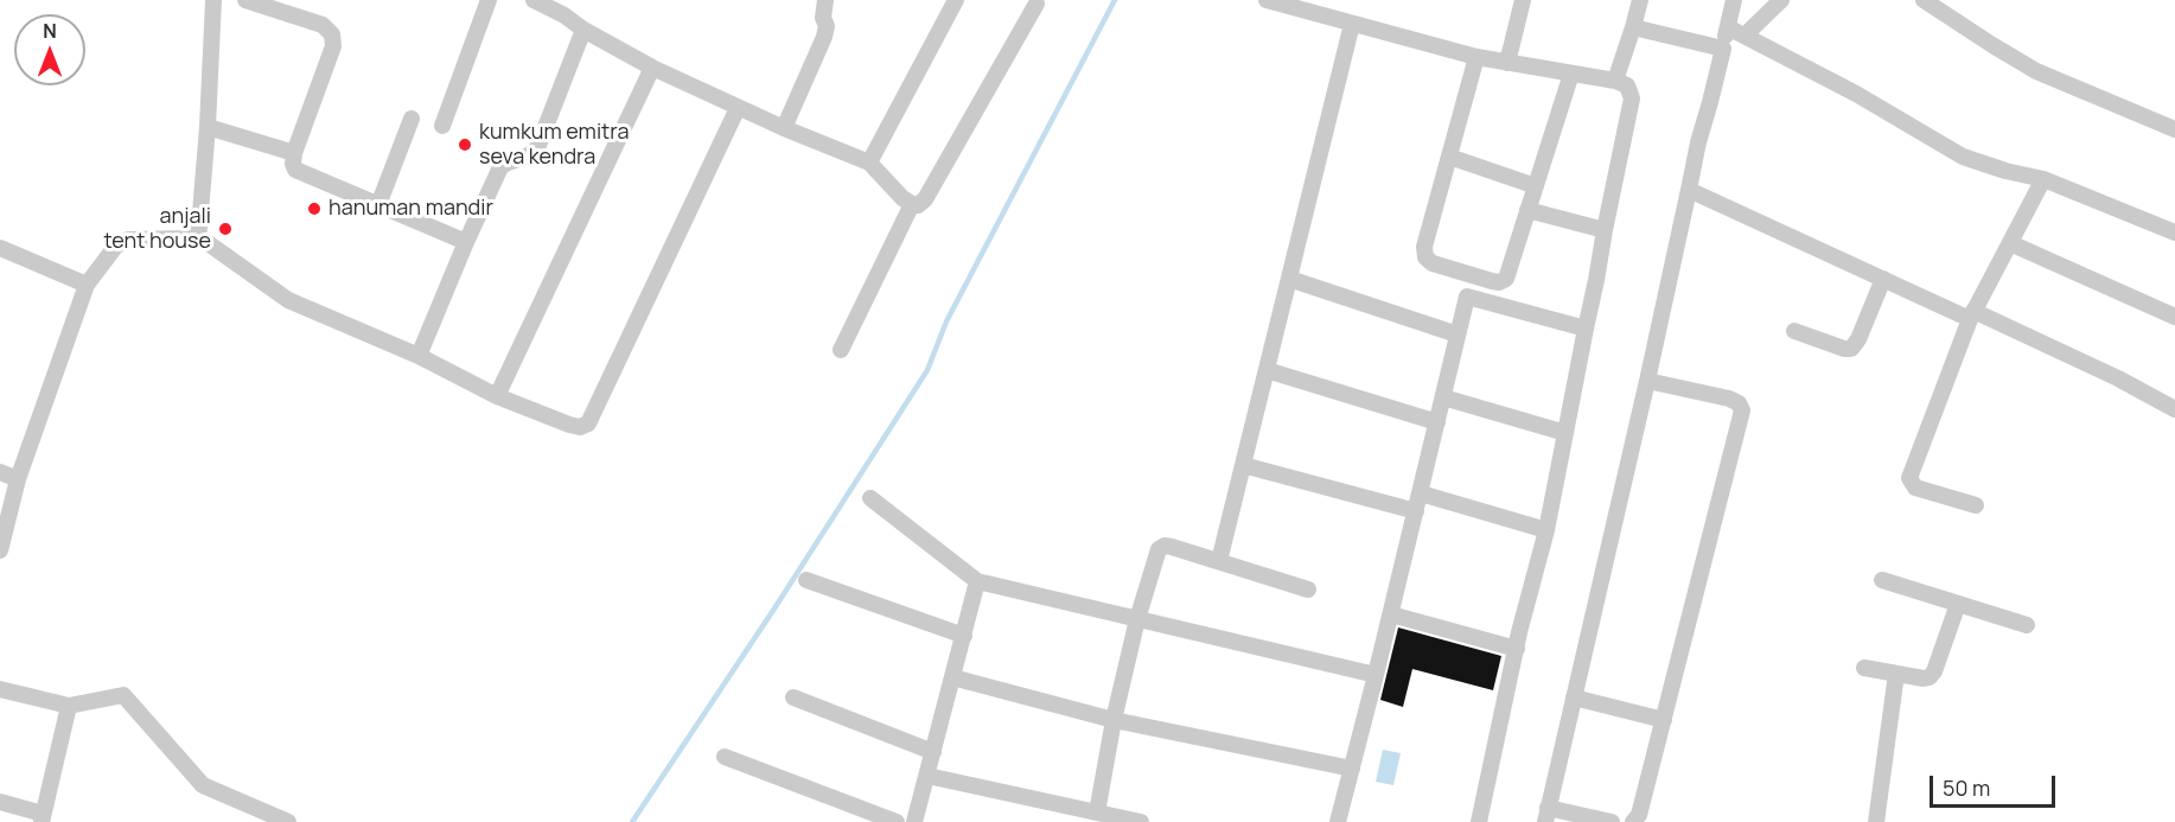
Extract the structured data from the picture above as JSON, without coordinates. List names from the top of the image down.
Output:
{
  "places": ["kumkum emitra seva kendra", "hanuman mandir", "anjali tent house"],
  "scale_bar": "50 m",
  "north": "top"
}
